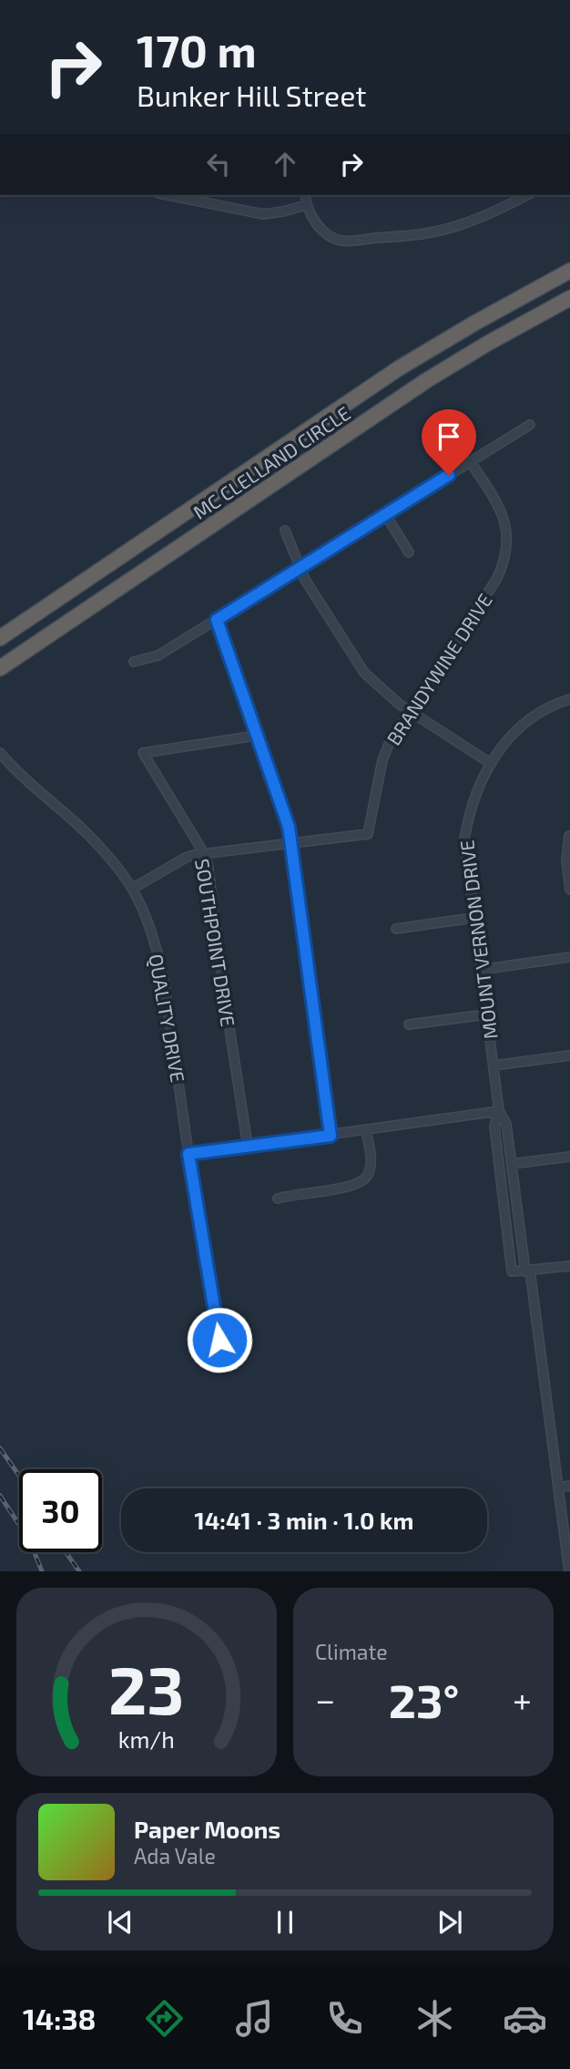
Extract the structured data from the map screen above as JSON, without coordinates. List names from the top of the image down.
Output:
{
  "streets": {
    "highway": ["MC CLELLAND CIRCLE"],
    "street": [
      "BRANDYWINE DRIVE",
      "MOUNT VERNON DRIVE",
      "SOUTHPOINT DRIVE",
      "QUALITY DRIVE"
    ]
  },
  "crossings": [
    ["BRANDYWINE DRIVE", "SOUTHPOINT DRIVE"],
    ["BRANDYWINE DRIVE", "QUALITY DRIVE"]
  ],
  "page": {
    "turn": ["170 m", "Bunker Hill Street"],
    "limit": "30",
    "trip": "14:41 · 3 min · 1.0 km",
    "tile": "Climate",
    "heat": ["−", "23°", "+"],
    "song": ["Paper Moons", "Ada Vale"],
    "tabs": "14:38",
    "gauge": ["23", "km/h"]
  }
}
